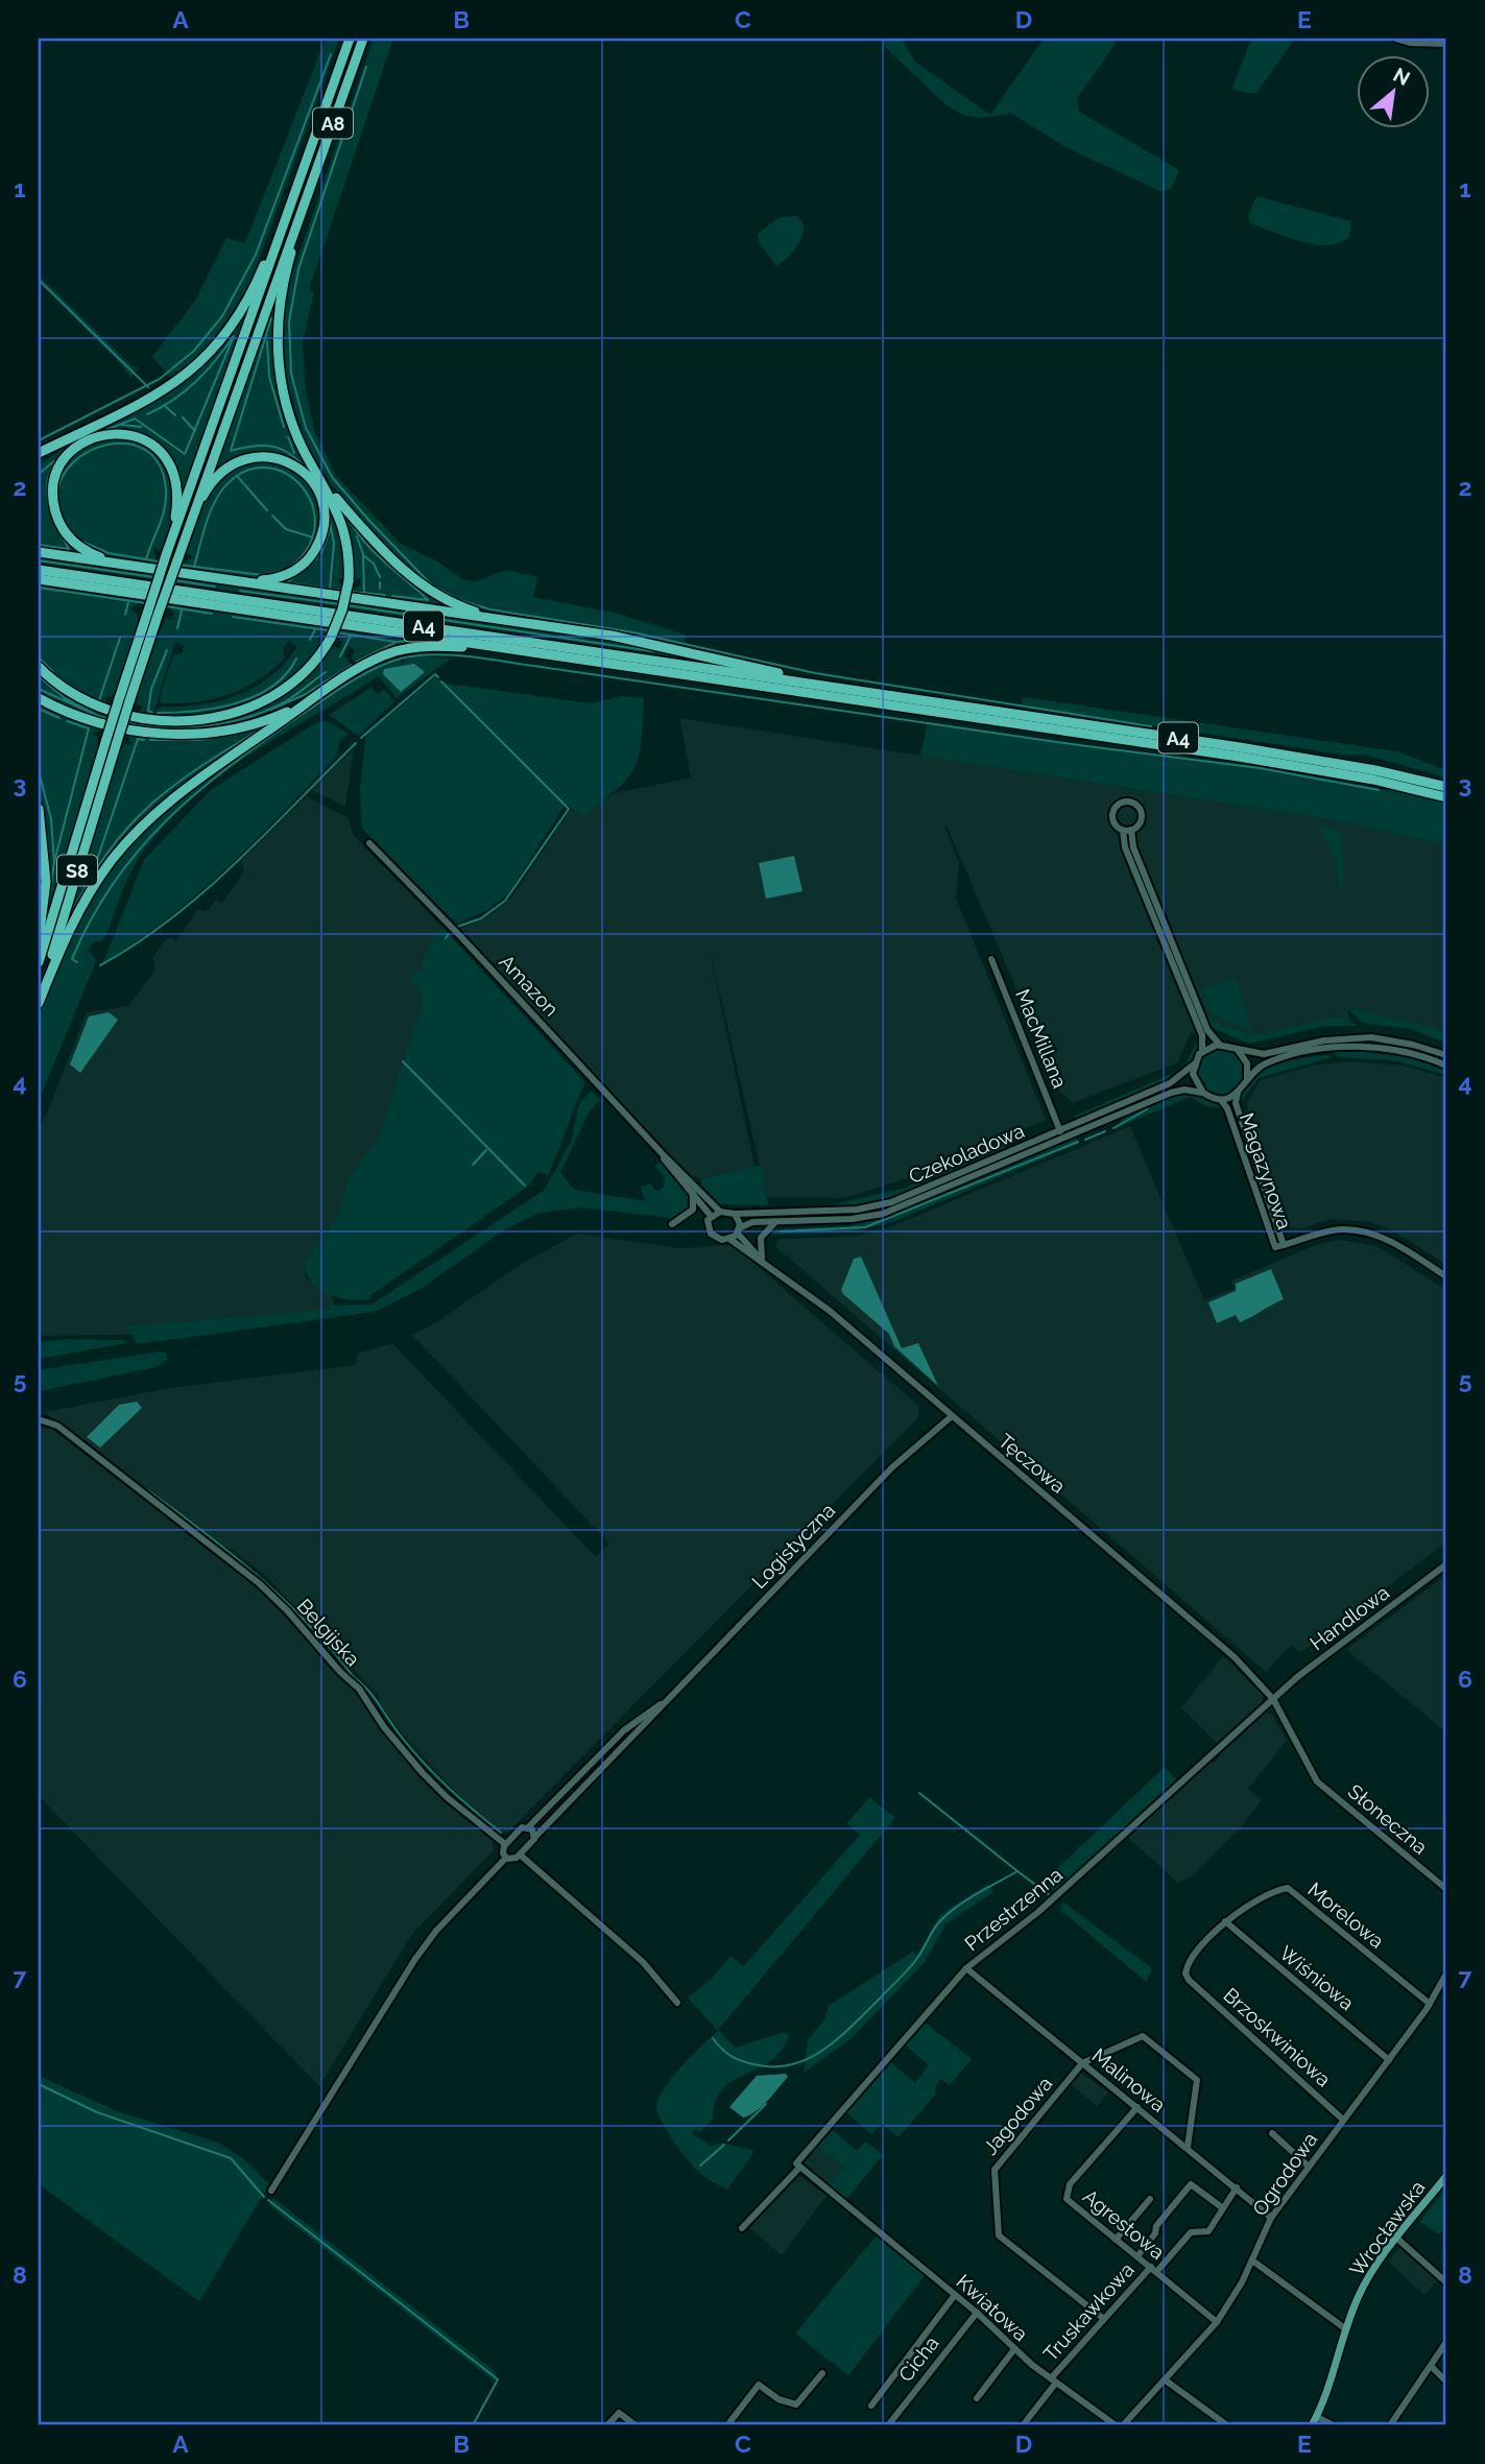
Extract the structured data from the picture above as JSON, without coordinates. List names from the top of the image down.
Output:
{
  "streets": {
    "highway": ["A8", "A4", "S8"],
    "main road": ["Wrocławska"],
    "street": [
      "Amazon",
      "MacMillana",
      "Czekoladowa",
      "Magazynowa",
      "Tęczowa",
      "Logistyczna",
      "Handlowa",
      "Belgijska",
      "Słoneczna",
      "Przestrzenna",
      "Morelowa",
      "Wiśniowa",
      "Brzoskwiniowa",
      "Malinowa",
      "Jagodowa",
      "Ogrodowa",
      "Agrestowa",
      "Kwiatowa",
      "Truskawkowa",
      "Cicha"
    ]
  },
  "crossings": [
    ["A8", "S8"],
    ["Amazon", "Czekoladowa"],
    ["Amazon", "Tęczowa"],
    ["MacMillana", "Czekoladowa"],
    ["Czekoladowa", "Magazynowa"],
    ["Czekoladowa", "Tęczowa"],
    ["Tęczowa", "Logistyczna"],
    ["Tęczowa", "Handlowa"],
    ["Tęczowa", "Słoneczna"],
    ["Tęczowa", "Przestrzenna"],
    ["Logistyczna", "Belgijska"],
    ["Handlowa", "Przestrzenna"],
    ["Przestrzenna", "Malinowa"],
    ["Przestrzenna", "Kwiatowa"],
    ["Morelowa", "Wiśniowa"],
    ["Morelowa", "Brzoskwiniowa"],
    ["Morelowa", "Ogrodowa"],
    ["Wiśniowa", "Ogrodowa"],
    ["Brzoskwiniowa", "Ogrodowa"],
    ["Malinowa", "Jagodowa"],
    ["Malinowa", "Ogrodowa"],
    ["Malinowa", "Agrestowa"],
    ["Jagodowa", "Truskawkowa"],
    ["Ogrodowa", "Agrestowa"],
    ["Agrestowa", "Truskawkowa"],
    ["Kwiatowa", "Truskawkowa"],
    ["Kwiatowa", "Cicha"]
  ],
  "north": "top right",
  "grid": {
    "columns": [
      "A",
      "B",
      "C",
      "D",
      "E"
    ],
    "rows": [
      "1",
      "2",
      "3",
      "4",
      "5",
      "6",
      "7",
      "8"
    ]
  }
}
